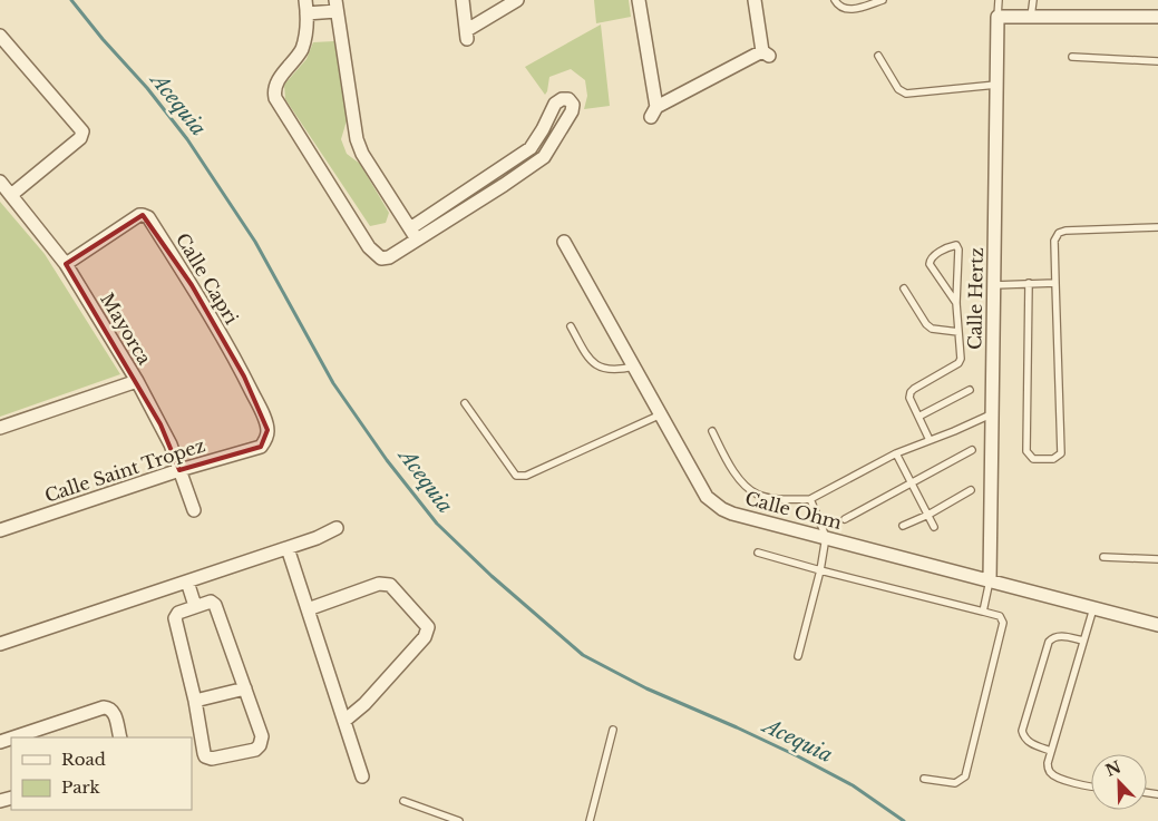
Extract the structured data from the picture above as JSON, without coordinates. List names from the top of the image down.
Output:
{
  "streets": {
    "street": [
      "Calle Capri",
      "Calle Hertz",
      "Mayorca",
      "Calle Saint Tropez",
      "Calle Ohm"
    ]
  },
  "crossings": [
    ["Calle Capri", "Mayorca"],
    ["Calle Capri", "Calle Saint Tropez"],
    ["Calle Hertz", "Calle Ohm"],
    ["Mayorca", "Calle Saint Tropez"]
  ],
  "water": ["Acequia"],
  "legend": ["Road", "Park"],
  "north": "top left"
}
